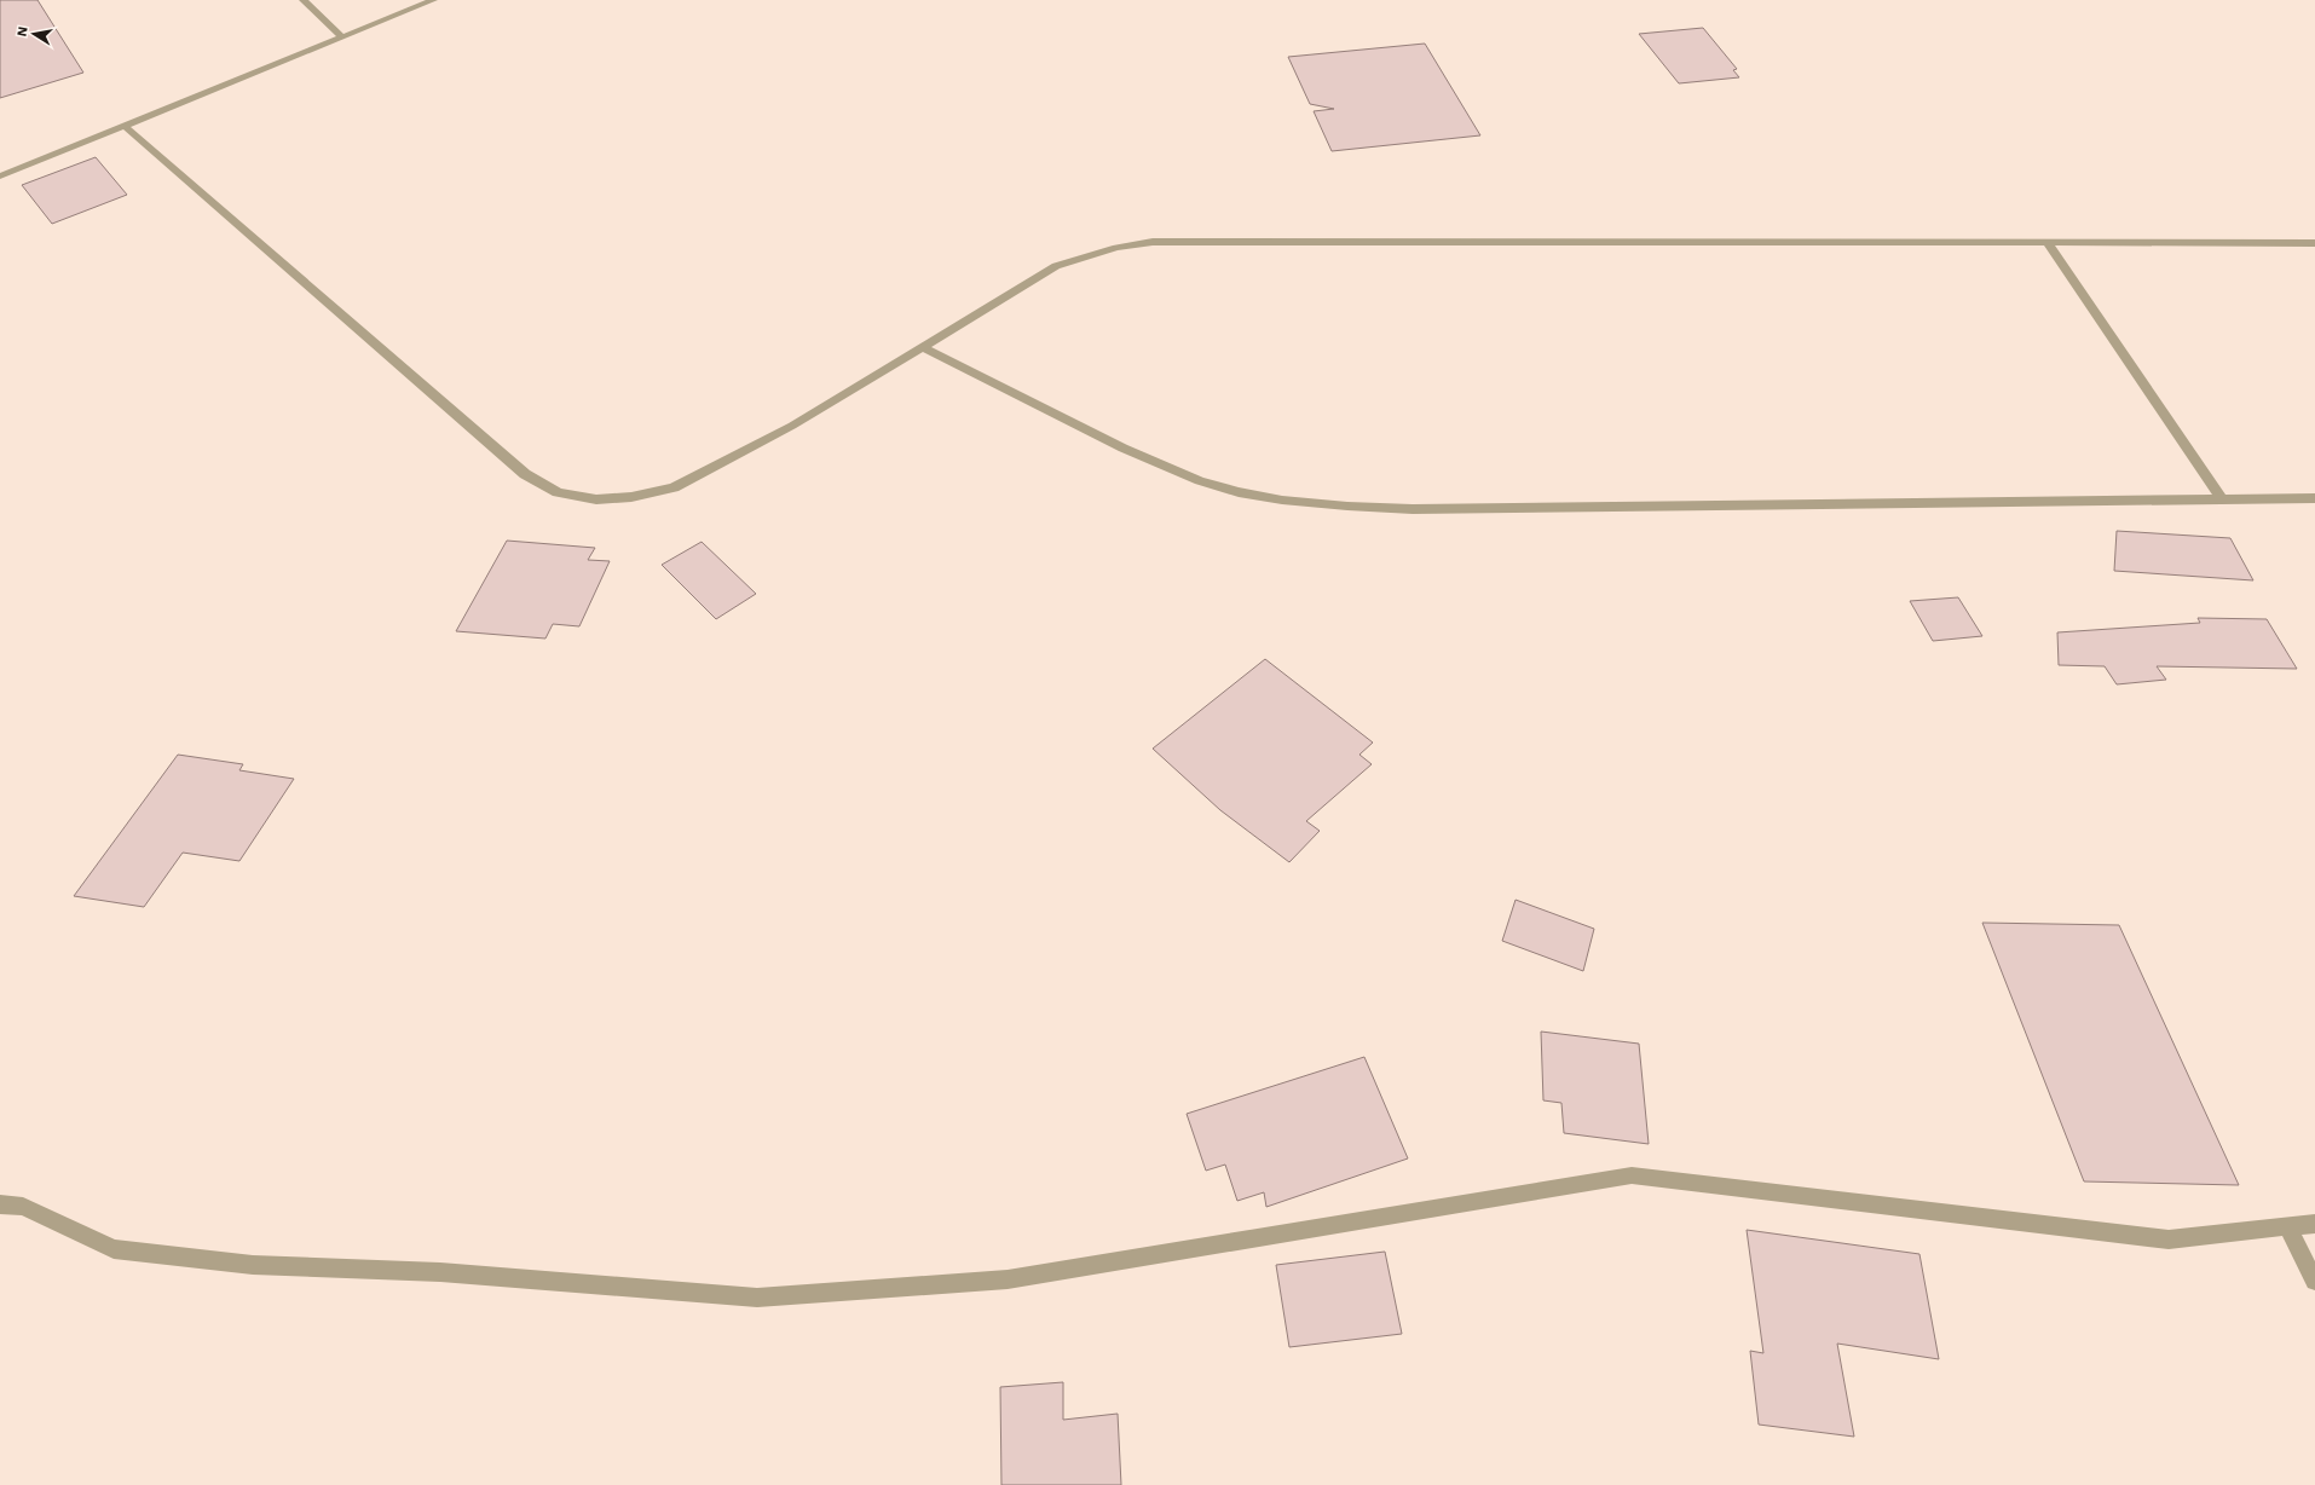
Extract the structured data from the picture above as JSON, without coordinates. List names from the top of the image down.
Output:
{
  "north": "left"
}
